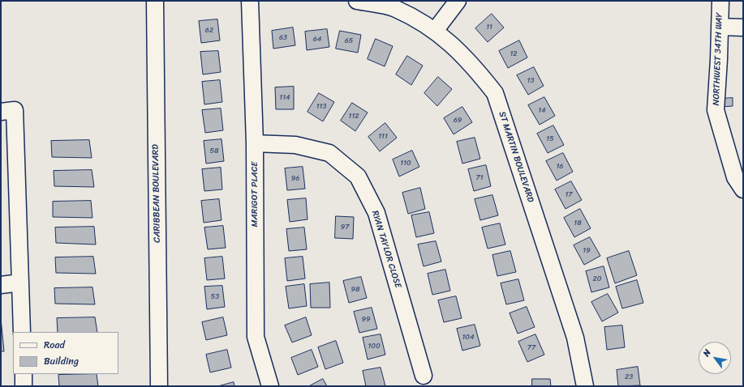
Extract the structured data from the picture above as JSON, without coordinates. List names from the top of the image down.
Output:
{
  "streets": {
    "street": [
      "NORTHWEST 34TH WAY",
      "ST MARTIN BOULEVARD",
      "CARIBBEAN BOULEVARD",
      "MARIGOT PLACE",
      "RYAN TAYLOR CLOSE"
    ]
  },
  "crossings": [
    ["MARIGOT PLACE", "RYAN TAYLOR CLOSE"]
  ],
  "house_numbers": [
    "11",
    "62",
    "63",
    "64",
    "65",
    "12",
    "13",
    "114",
    "113",
    "14",
    "112",
    "69",
    "111",
    "15",
    "58",
    "110",
    "16",
    "71",
    "96",
    "17",
    "18",
    "97",
    "19",
    "20",
    "98",
    "53",
    "99",
    "104",
    "100",
    "77",
    "23"
  ],
  "legend": ["Road", "Building"],
  "north": "top left"
}
